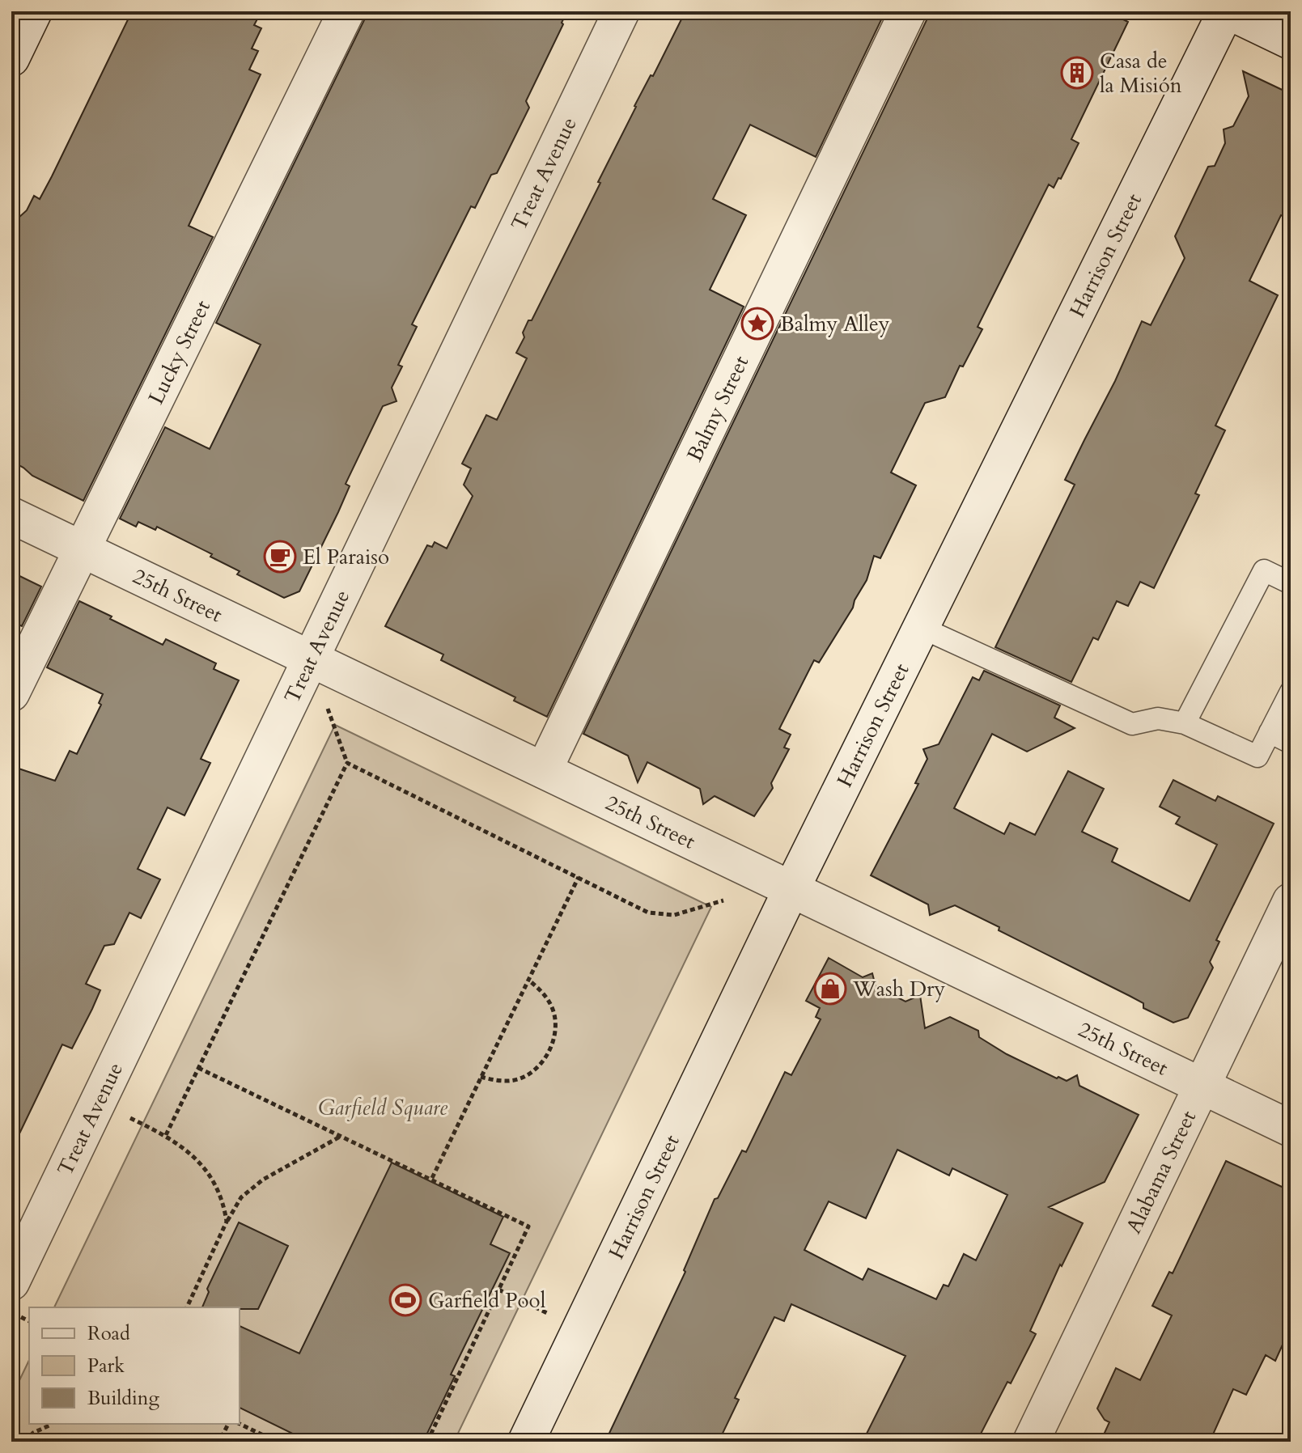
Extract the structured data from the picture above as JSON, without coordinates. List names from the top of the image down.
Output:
{
  "streets": {
    "street": [
      "Treat Avenue",
      "Harrison Street",
      "Lucky Street",
      "Balmy Street",
      "25th Street",
      "Alabama Street"
    ]
  },
  "crossings": [
    ["Treat Avenue", "25th Street"],
    ["Harrison Street", "25th Street"],
    ["Lucky Street", "25th Street"],
    ["Balmy Street", "25th Street"],
    ["25th Street", "Alabama Street"]
  ],
  "parks": ["Garfield Square"],
  "places": {
    "building": ["Casa de la Misión"],
    "place": ["Balmy Alley"],
    "cafe": ["El Paraiso"],
    "shop": ["Wash Dry"],
    "sports": ["Garfield Pool"]
  },
  "legend": ["Road", "Park", "Building"]
}
